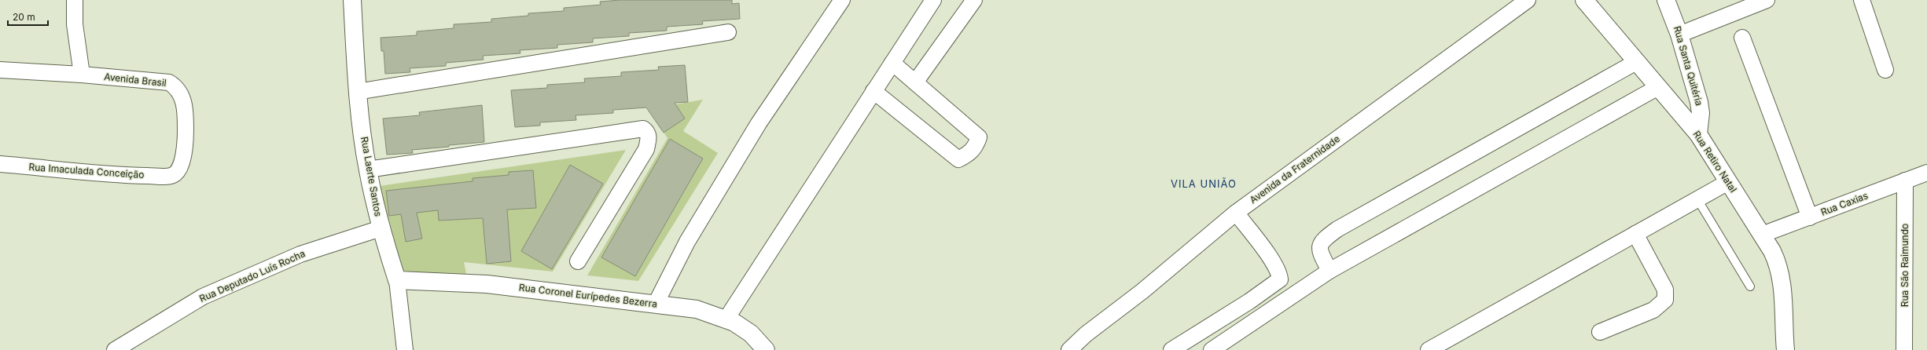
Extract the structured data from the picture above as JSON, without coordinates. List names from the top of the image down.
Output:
{
  "streets": {
    "street": [
      "Rua Santa Quitéria",
      "Avenida Brasil",
      "Rua Retiro Natal",
      "Avenida da Fraternidade",
      "Rua Imaculada Conceição",
      "Rua Laerte Santos",
      "Rua Caxias",
      "Rua São Raimundo",
      "Rua Deputado Luís Rocha",
      "Rua Coronel Eurípedes Bezerra"
    ]
  },
  "crossings": [
    ["Rua Santa Quitéria", "Rua Retiro Natal"],
    ["Avenida Brasil", "Rua Imaculada Conceição"],
    ["Rua Retiro Natal", "Rua Caxias"],
    ["Rua Laerte Santos", "Rua Deputado Luís Rocha"],
    ["Rua Laerte Santos", "Rua Coronel Eurípedes Bezerra"],
    ["Rua Caxias", "Rua São Raimundo"]
  ],
  "districts": ["VILA UNIÃO"],
  "scale_bar": "20 m"
}
